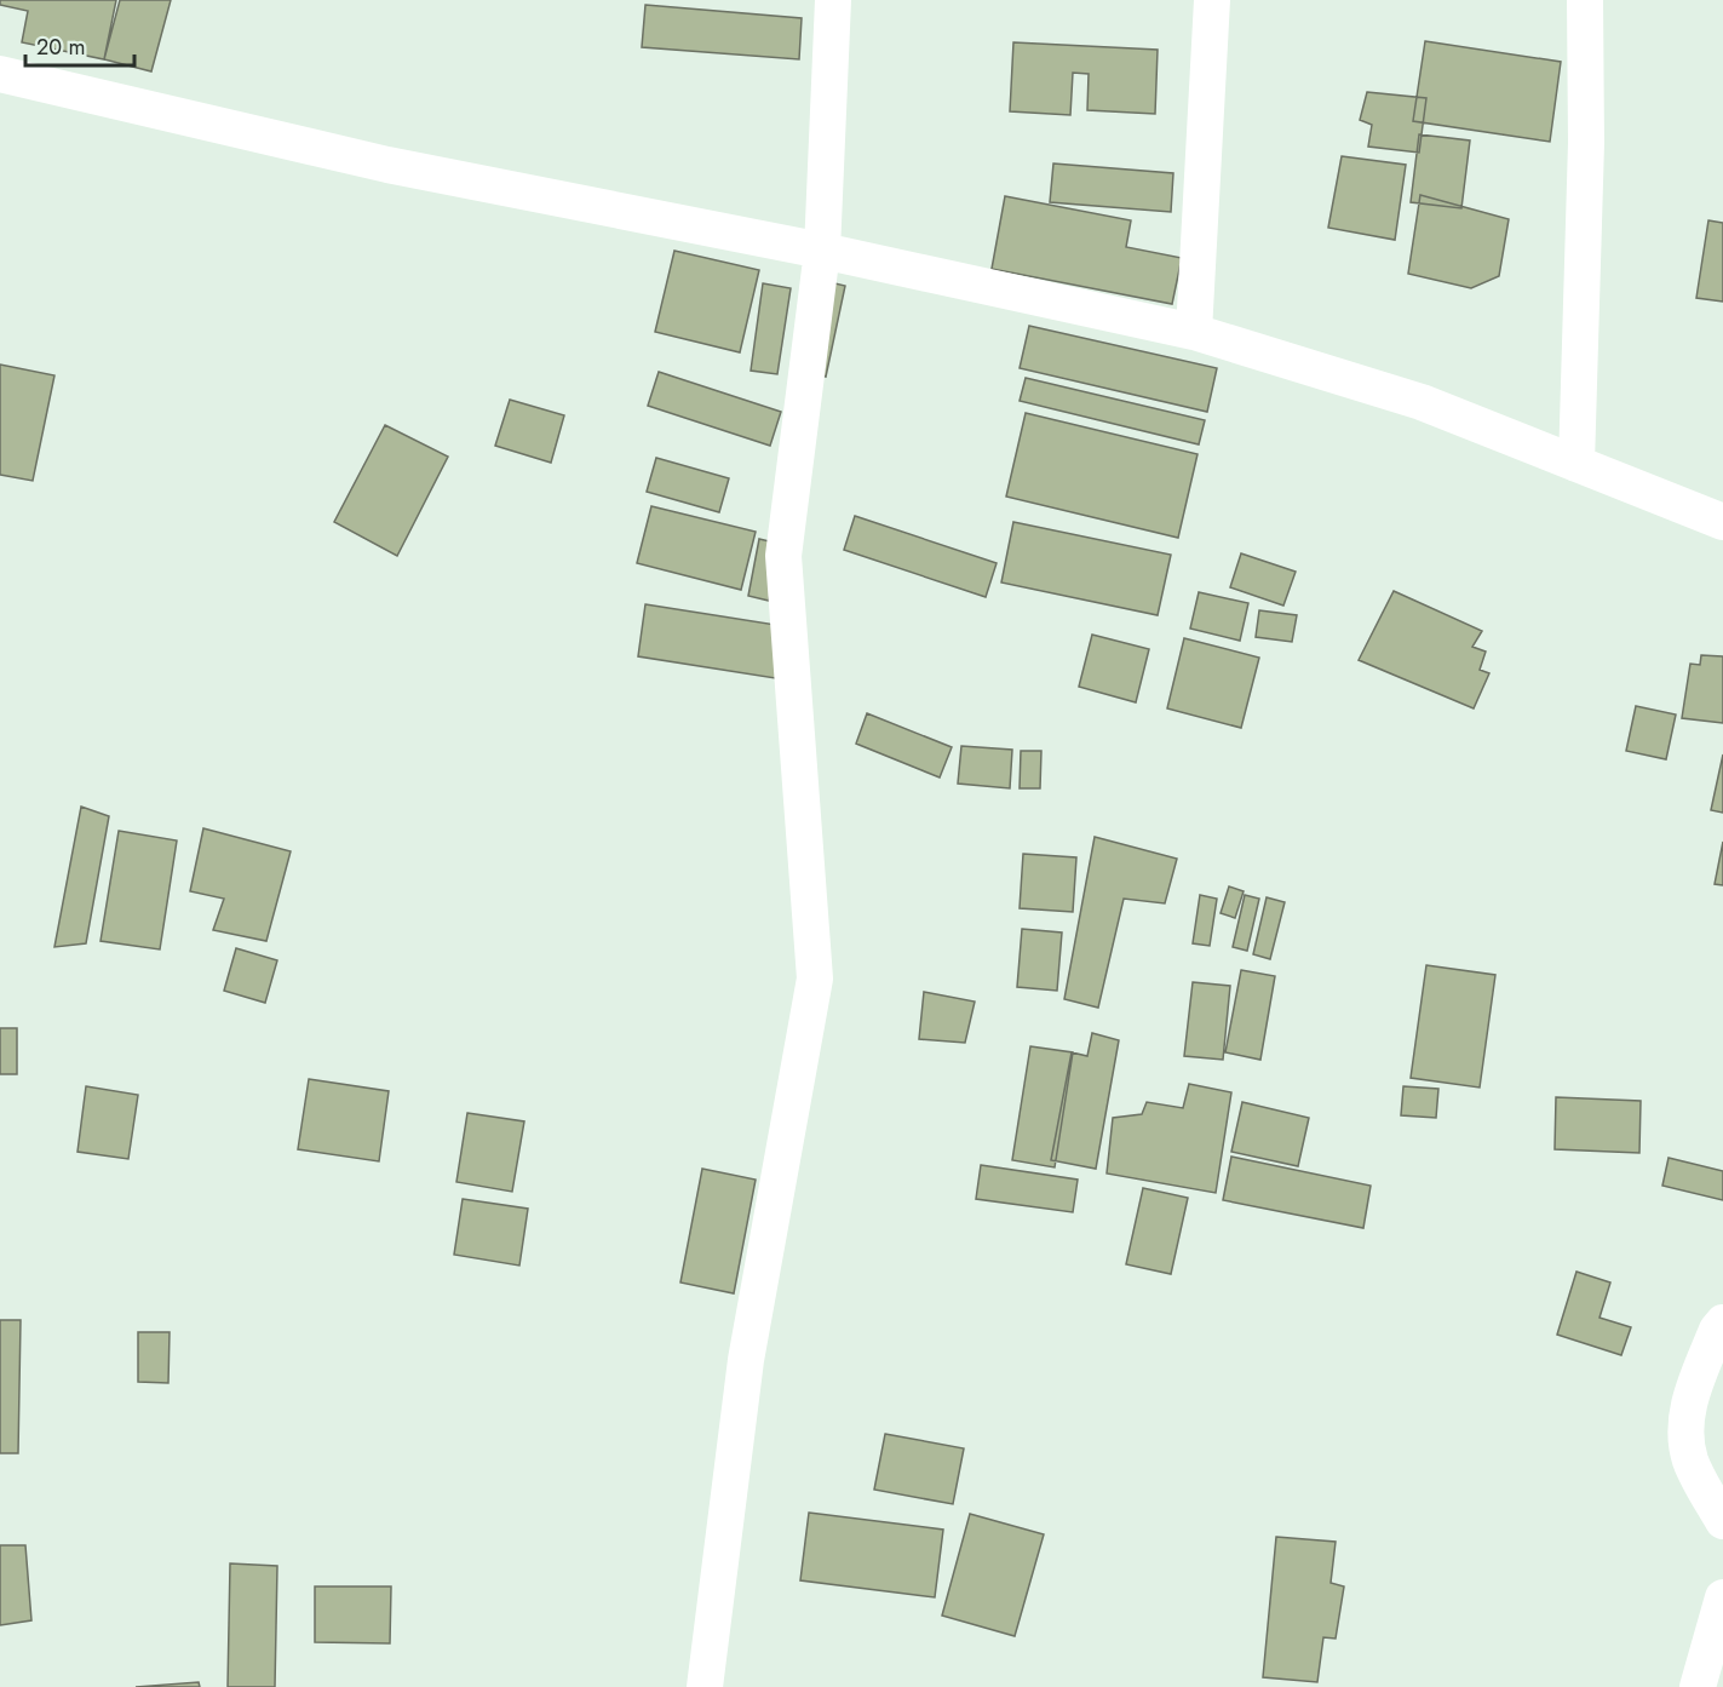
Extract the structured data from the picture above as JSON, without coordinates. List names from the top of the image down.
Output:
{
  "scale_bar": "20 m"
}
